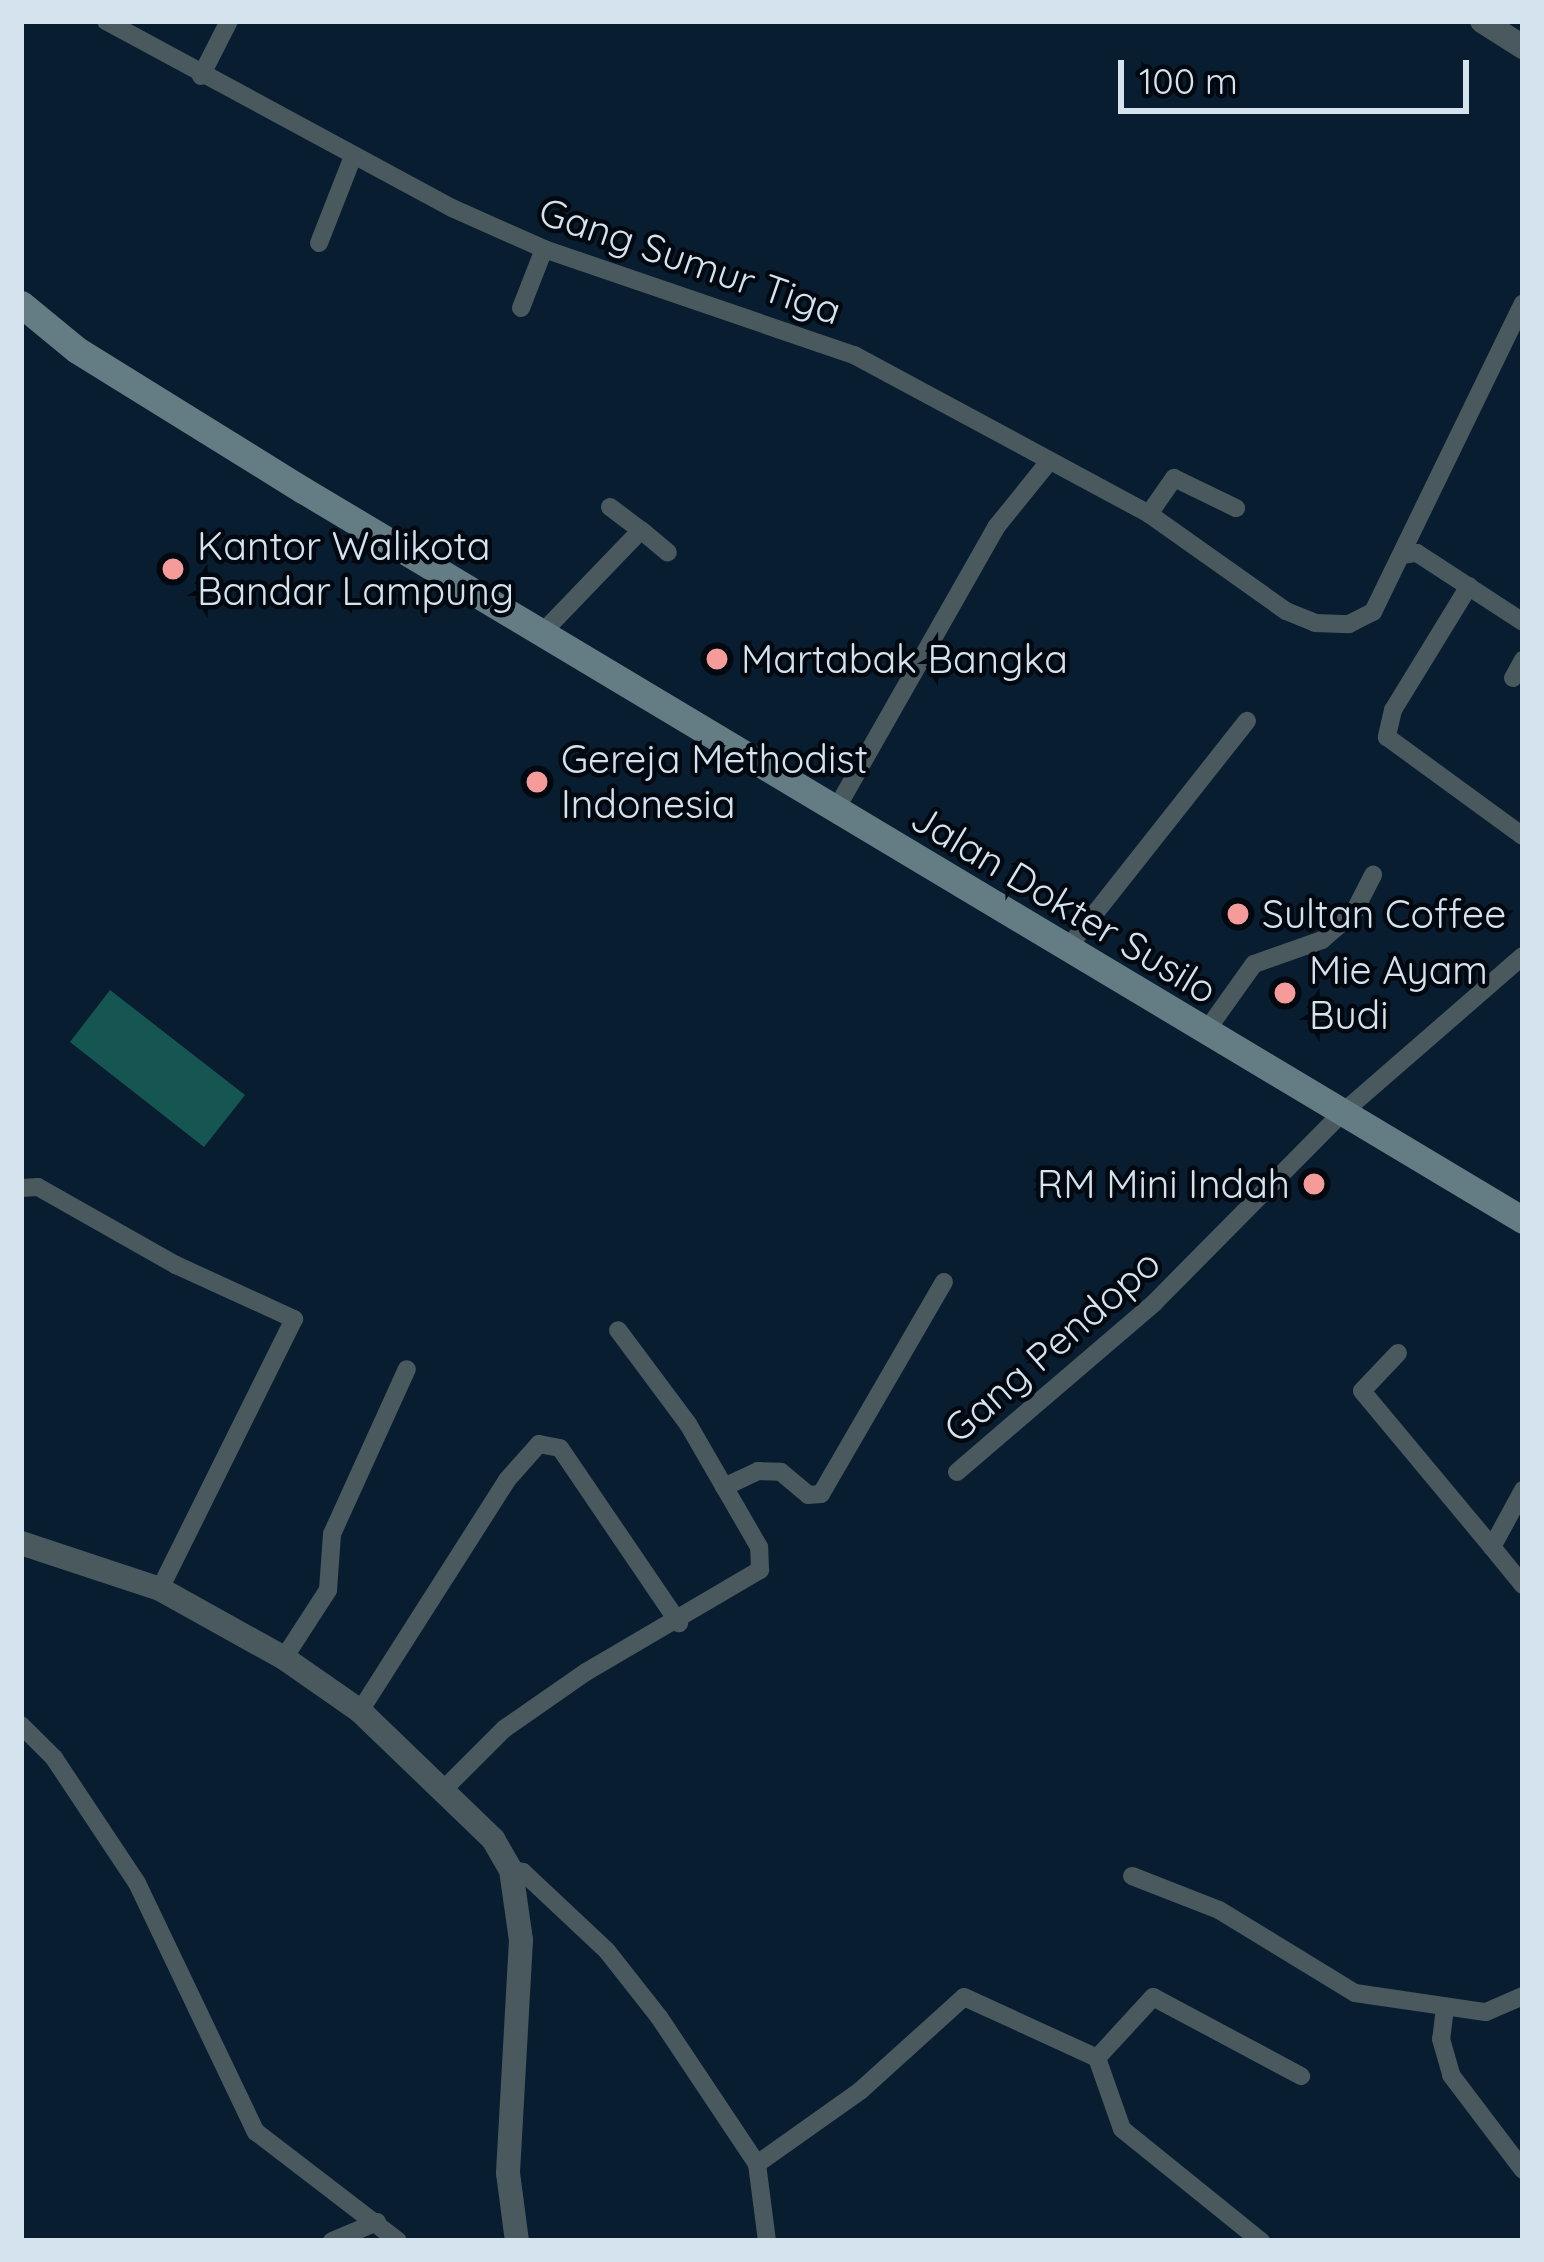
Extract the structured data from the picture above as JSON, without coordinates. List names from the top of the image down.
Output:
{
  "streets": {
    "main road": ["Jalan Dokter Susilo"],
    "street": ["Gang Sumur Tiga", "Gang Pendopo"]
  },
  "crossings": [
    ["Jalan Dokter Susilo", "Gang Pendopo"]
  ],
  "places": [
    "Kantor Walikota Bandar Lampung",
    "Martabak Bangka",
    "Gereja Methodist Indonesia",
    "Sultan Coffee",
    "Mie Ayam Budi",
    "RM Mini Indah"
  ],
  "scale_bar": "100 m"
}
